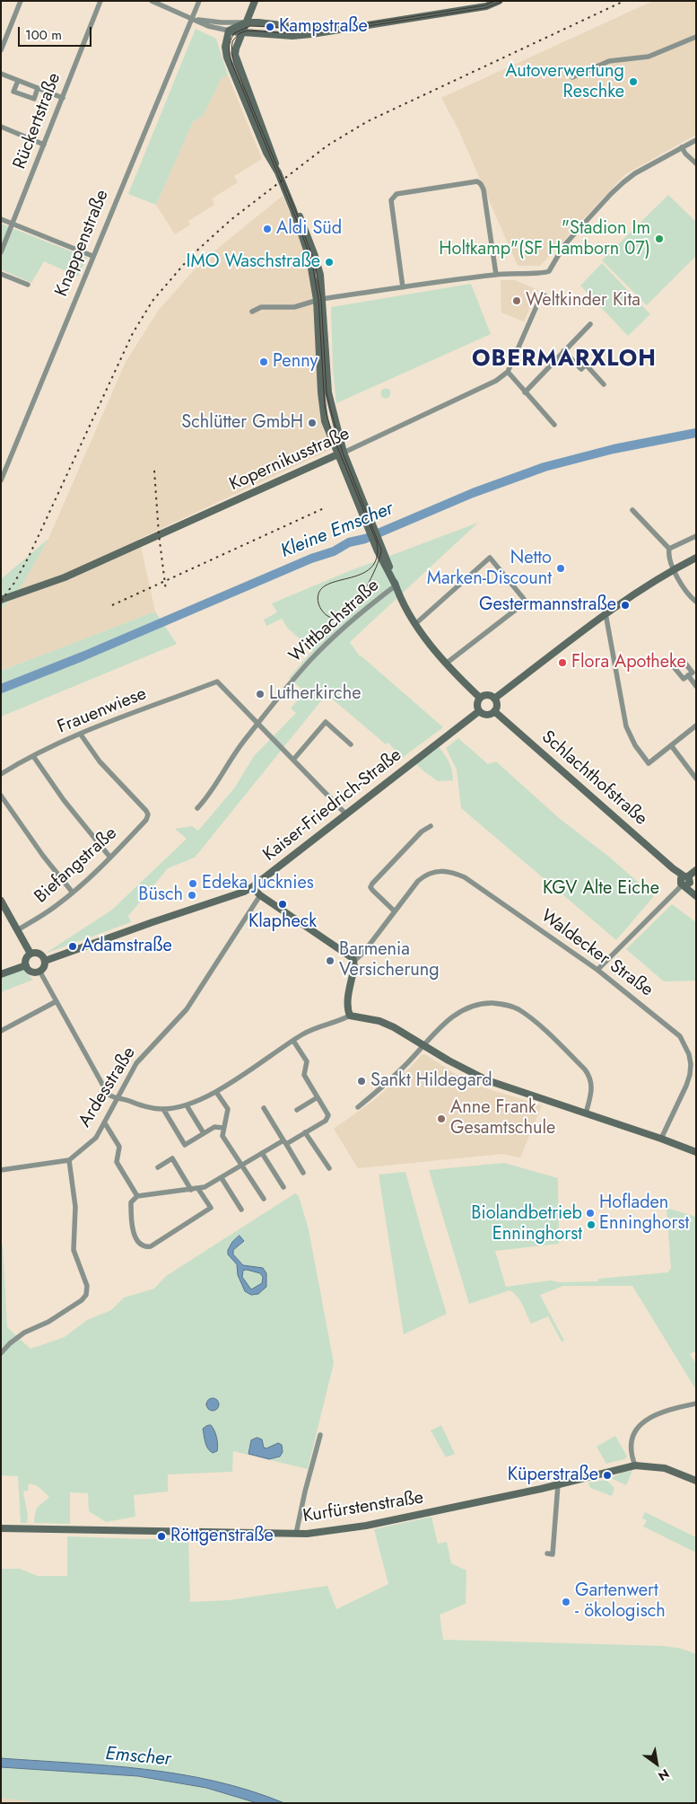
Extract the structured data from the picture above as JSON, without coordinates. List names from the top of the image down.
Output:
{
  "streets": {
    "street": [
      "Rückertstraße",
      "Knappenstraße",
      "Kopernikusstraße",
      "Wittbachstraße",
      "Frauenwiese",
      "Schlachthofstraße",
      "Kaiser-Friedrich-Straße",
      "Biefangstraße",
      "Waldecker Straße",
      "Ardesstraße",
      "Kurfürstenstraße"
    ]
  },
  "crossings": [
    ["Wittbachstraße", "Frauenwiese"],
    ["Frauenwiese", "Biefangstraße"],
    ["Schlachthofstraße", "Kaiser-Friedrich-Straße"]
  ],
  "districts": ["OBERMARXLOH"],
  "water": ["Kleine Emscher", "Emscher"],
  "parks": ["KGV Alte Eiche"],
  "places": [
    "Kampstraße",
    "Autoverwertung Reschke",
    "Aldi Süd",
    "\"Stadion Im Holtkamp\"(SF Hamborn 07)",
    "IMO Waschstraße",
    "Weltkinder Kita",
    "Penny",
    "Schlütter GmbH",
    "Netto Marken-Discount",
    "Gestermannstraße",
    "Flora Apotheke",
    "Lutherkirche",
    "Edeka Jucknies",
    "Büsch",
    "Klapheck",
    "Adamstraße",
    "Barmenia Versicherung",
    "Sankt Hildegard",
    "Anne Frank Gesamtschule",
    "Hofladen Enninghorst",
    "Biolandbetrieb Enninghorst",
    "Küperstraße",
    "Röttgenstraße",
    "Gartenwert - ökologisch"
  ],
  "scale_bar": "100 m",
  "north": "bottom right"
}
